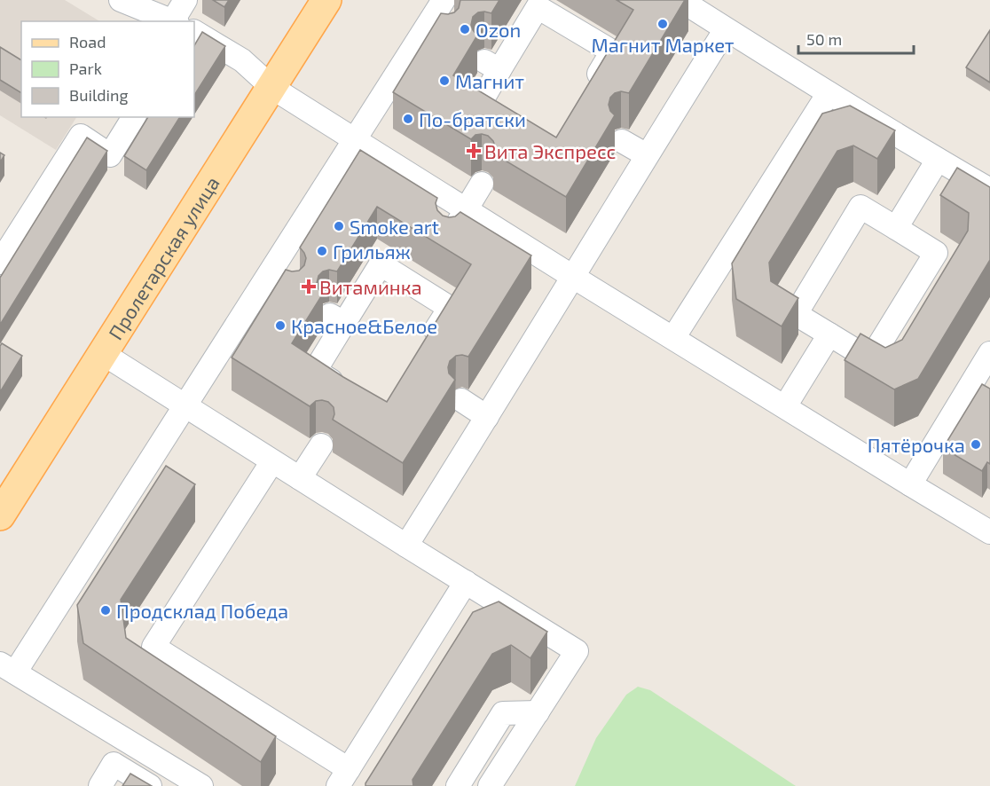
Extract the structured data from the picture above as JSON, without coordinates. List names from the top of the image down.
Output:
{
  "streets": {
    "main road": ["Пролетарская улица"]
  },
  "places": {
    "other": [
      "Магнит Маркет",
      "Ozon",
      "Магнит",
      "По-братски",
      "Smoke art",
      "Грильяж",
      "Красное&Белое",
      "Пятёрочка",
      "Продсклад Победа"
    ],
    "health": ["Вита Экспресс", "Витаминка"]
  },
  "legend": ["Road", "Park", "Building"],
  "scale_bar": "50 m"
}
